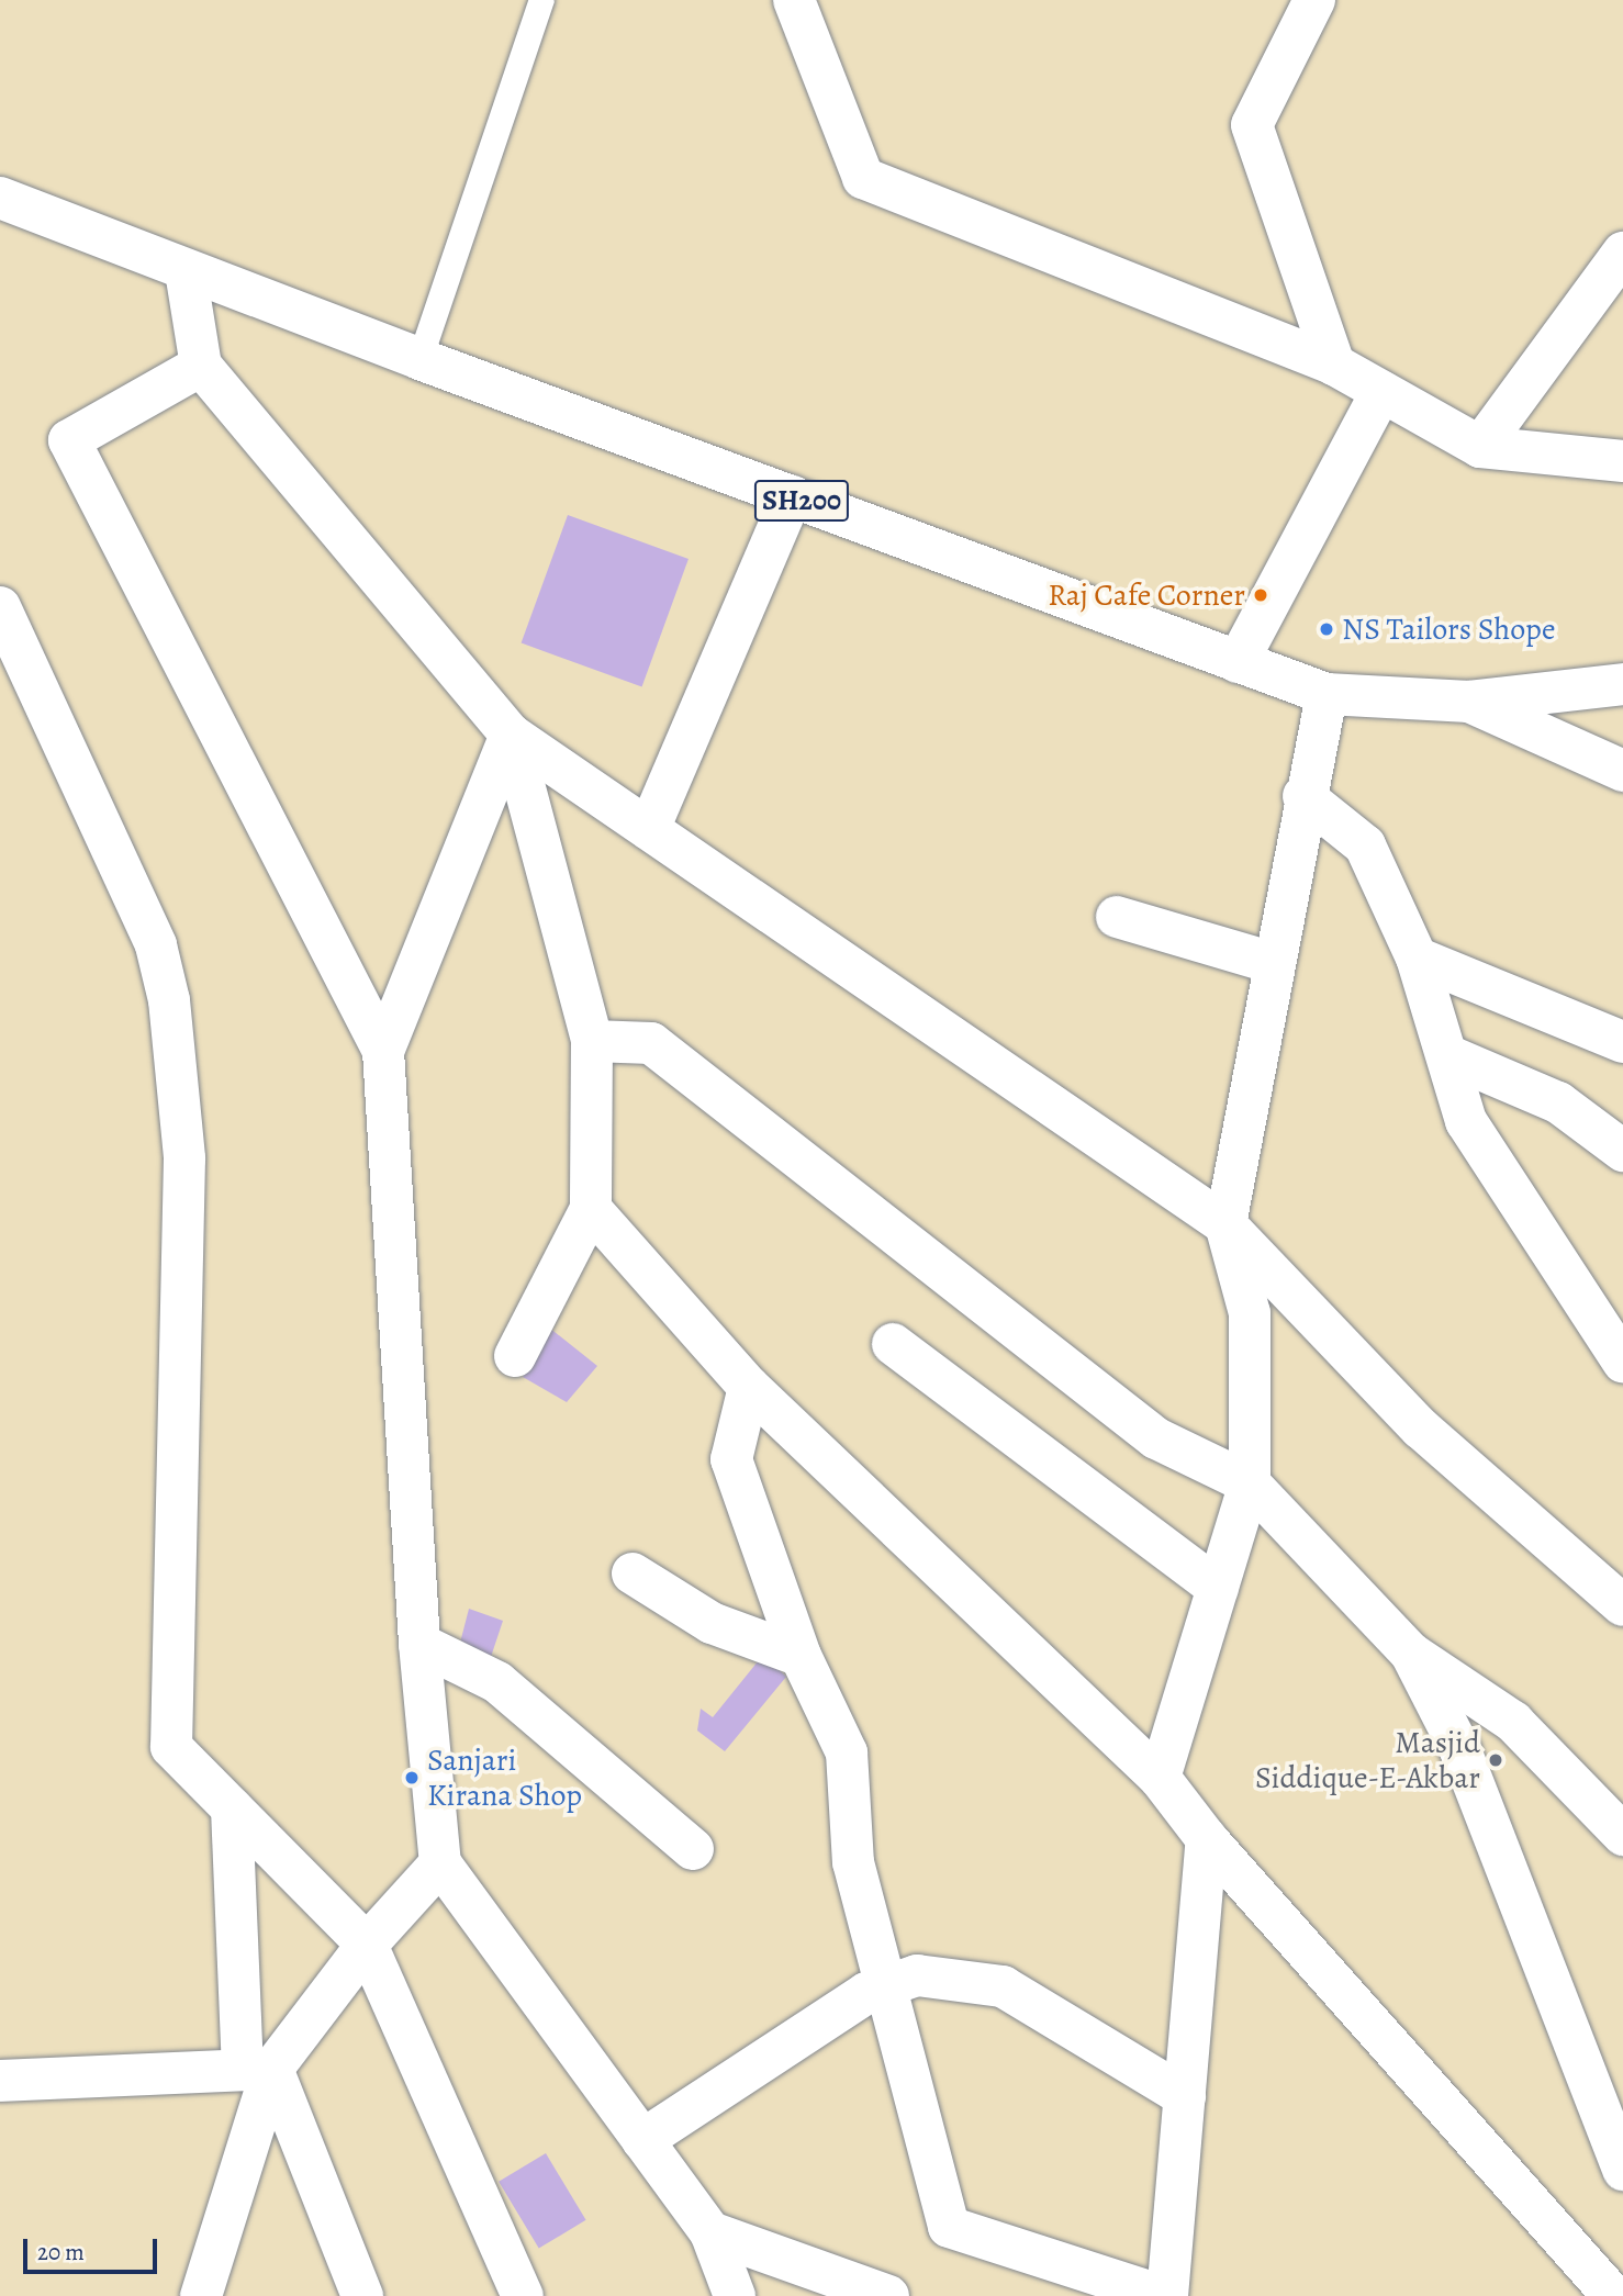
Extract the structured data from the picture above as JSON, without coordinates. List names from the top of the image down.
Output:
{
  "streets": {
    "street": ["SH200"]
  },
  "places": [
    "Raj Cafe Corner",
    "NS Tailors Shope",
    "Masjid Siddique-E-Akbar",
    "Sanjari Kirana Shop"
  ],
  "scale_bar": "20 m"
}
